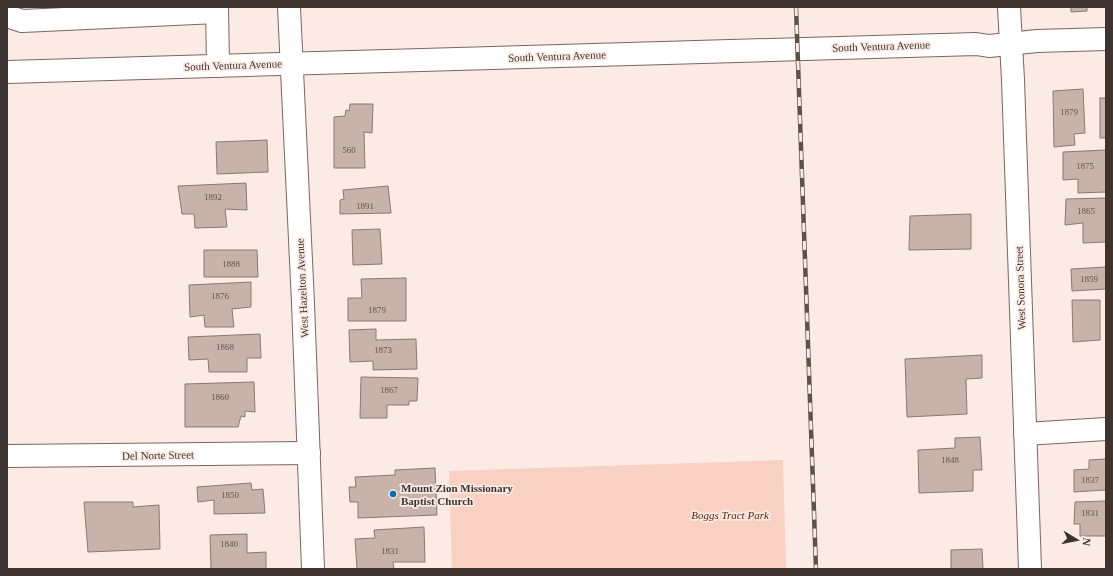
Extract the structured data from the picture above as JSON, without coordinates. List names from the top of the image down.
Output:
{
  "streets": {
    "street": [
      "South Ventura Avenue",
      "West Hazelton Avenue",
      "West Sonora Street",
      "Del Norte Street"
    ]
  },
  "crossings": [
    ["South Ventura Avenue", "West Hazelton Avenue"],
    ["South Ventura Avenue", "West Sonora Street"],
    ["West Hazelton Avenue", "Del Norte Street"]
  ],
  "parks": ["Boggs Tract Park"],
  "places": ["Mount Zion Missionary Baptist Church"],
  "house_numbers": [
    "1879",
    "560",
    "1875",
    "1892",
    "1891",
    "1865",
    "1888",
    "1859",
    "1876",
    "1879",
    "1868",
    "1873",
    "1867",
    "1860",
    "1848",
    "1837",
    "1850",
    "1831",
    "1840",
    "1831"
  ],
  "north": "right"
}
